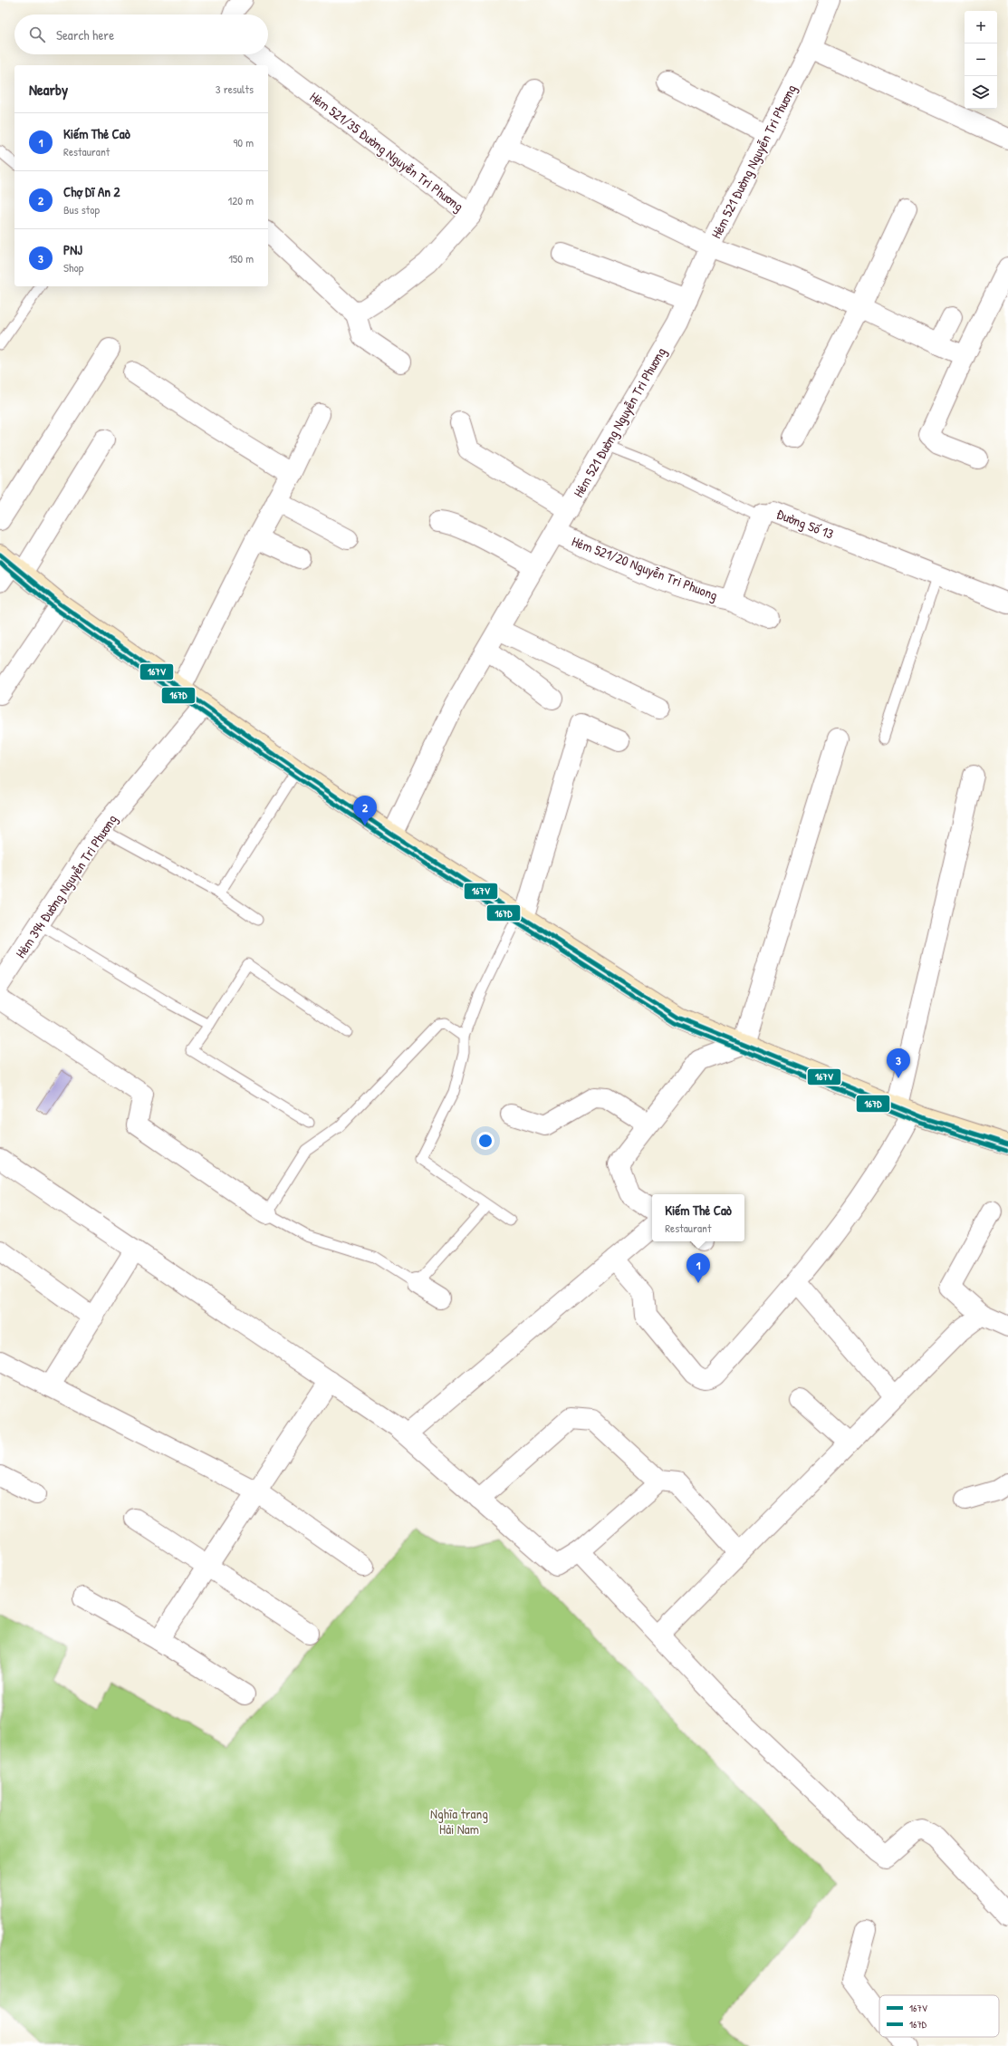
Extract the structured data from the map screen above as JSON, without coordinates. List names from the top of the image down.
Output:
{
  "streets": {
    "street": [
      "Hẻm 521/35 Đường Nguyễn Tri Phương",
      "Hẻm 521 Đường Nguyễn Tri Phương",
      "Đường Số 13",
      "Hẻm 521/20 Nguyễn Tri Phuong",
      "Hẻm 394 Đường Nguyễn Tri Phương"
    ]
  },
  "crossings": [
    ["Hẻm 521 Đường Nguyễn Tri Phương", "Đường Số 13"],
    ["Hẻm 521 Đường Nguyễn Tri Phương", "Hẻm 521/20 Nguyễn Tri Phuong"],
    ["Đường Số 13", "Hẻm 521/20 Nguyễn Tri Phuong"]
  ],
  "parks": ["Nghĩa trang Hải Nam"],
  "lines": ["transit line 167V", "transit line 167D"],
  "legend": ["167V", "167D"],
  "page": {
    "map_buttons": ["+", "−"],
    "search": "Search here",
    "heading": ["Nearby", "3 results"],
    "list": [
      {
        "mark": "1",
        "name": "Kiếm Thẻ Caò",
        "note": "Restaurant",
        "value": "90 m"
      },
      {
        "mark": "2",
        "name": "Chợ Dĩ An 2",
        "note": "Bus stop",
        "value": "120 m"
      },
      {
        "mark": "3",
        "name": "PNJ",
        "note": "Shop",
        "value": "150 m"
      }
    ],
    "pins": ["2", "3", "1"],
    "popup": ["Kiếm Thẻ Caò", "Restaurant"]
  }
}
